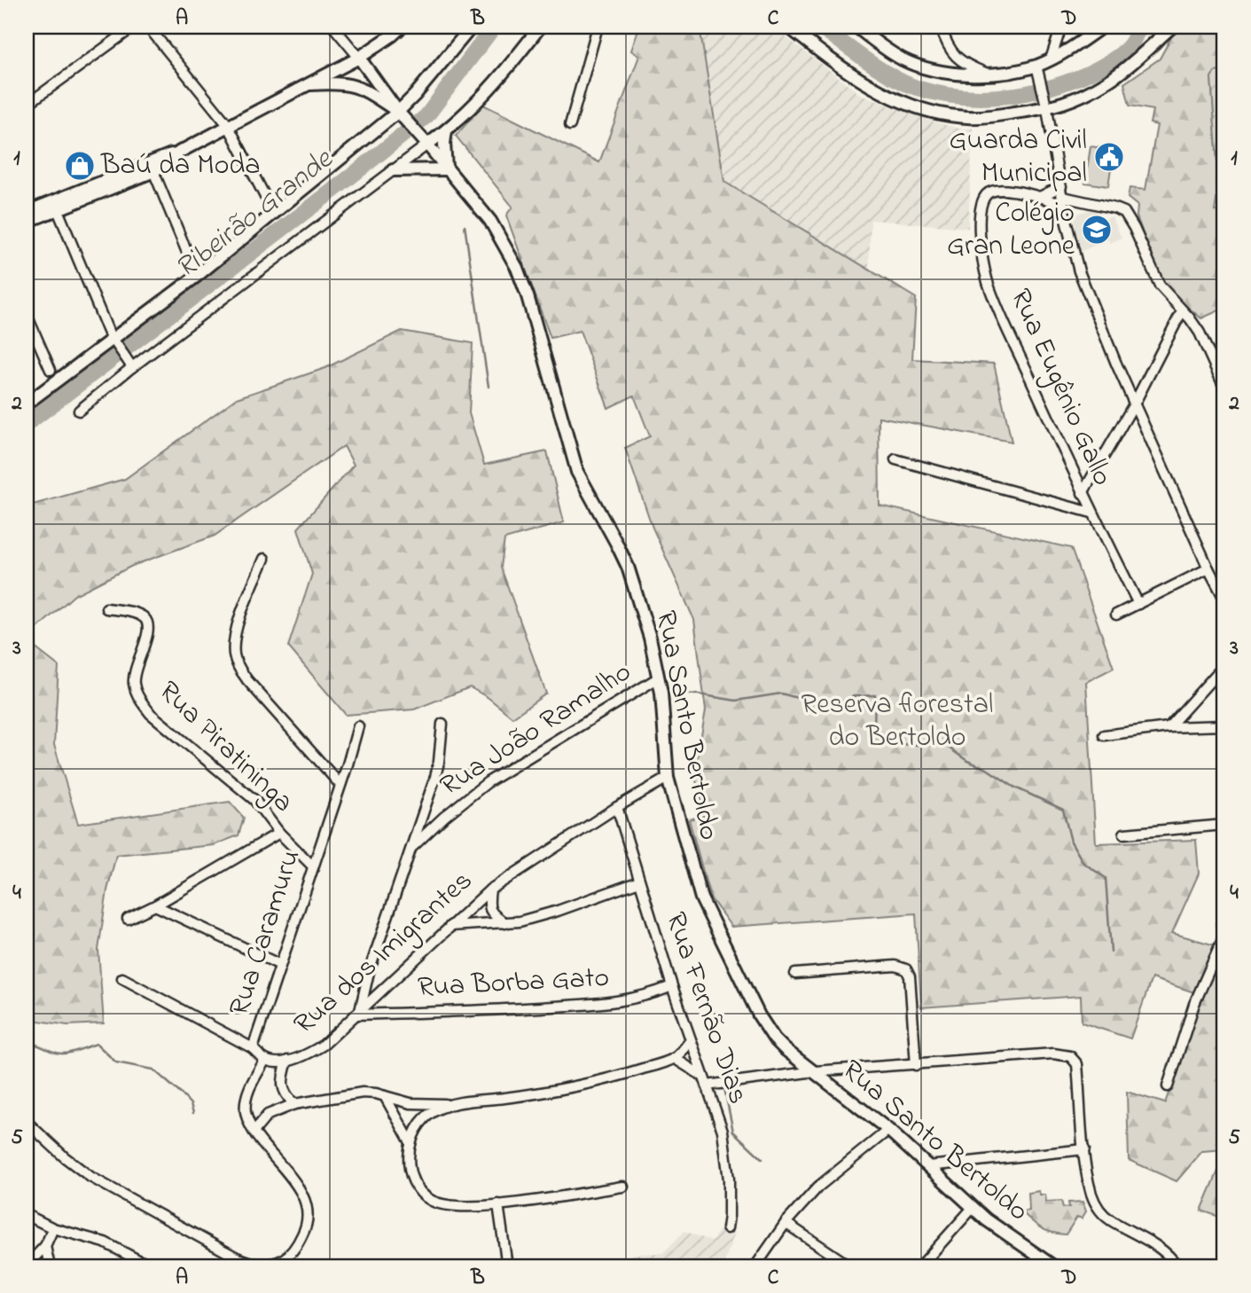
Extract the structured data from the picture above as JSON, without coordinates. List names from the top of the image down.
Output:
{
  "streets": {
    "street": [
      "Rua Eugênio Gallo",
      "Rua Santo Bertoldo",
      "Rua João Ramalho",
      "Rua Piratininga",
      "Rua Caramuru",
      "Rua dos Imigrantes",
      "Rua Borba Gato",
      "Rua Fernão Dias"
    ]
  },
  "crossings": [
    ["Rua Santo Bertoldo", "Rua João Ramalho"],
    ["Rua Santo Bertoldo", "Rua dos Imigrantes"],
    ["Rua Piratininga", "Rua Caramuru"],
    ["Rua dos Imigrantes", "Rua Borba Gato"],
    ["Rua dos Imigrantes", "Rua Fernão Dias"],
    ["Rua Borba Gato", "Rua Fernão Dias"]
  ],
  "water": ["Ribeirão Grande"],
  "parks": ["Reserva florestal do Bertoldo"],
  "places": {
    "public building": ["Guarda Civil Municipal"],
    "shop": ["Baú da Moda"],
    "school or university": ["Colégio Gran Leone"]
  },
  "grid": {
    "columns": [
      "A",
      "B",
      "C",
      "D"
    ],
    "rows": [
      "1",
      "2",
      "3",
      "4",
      "5"
    ]
  }
}
